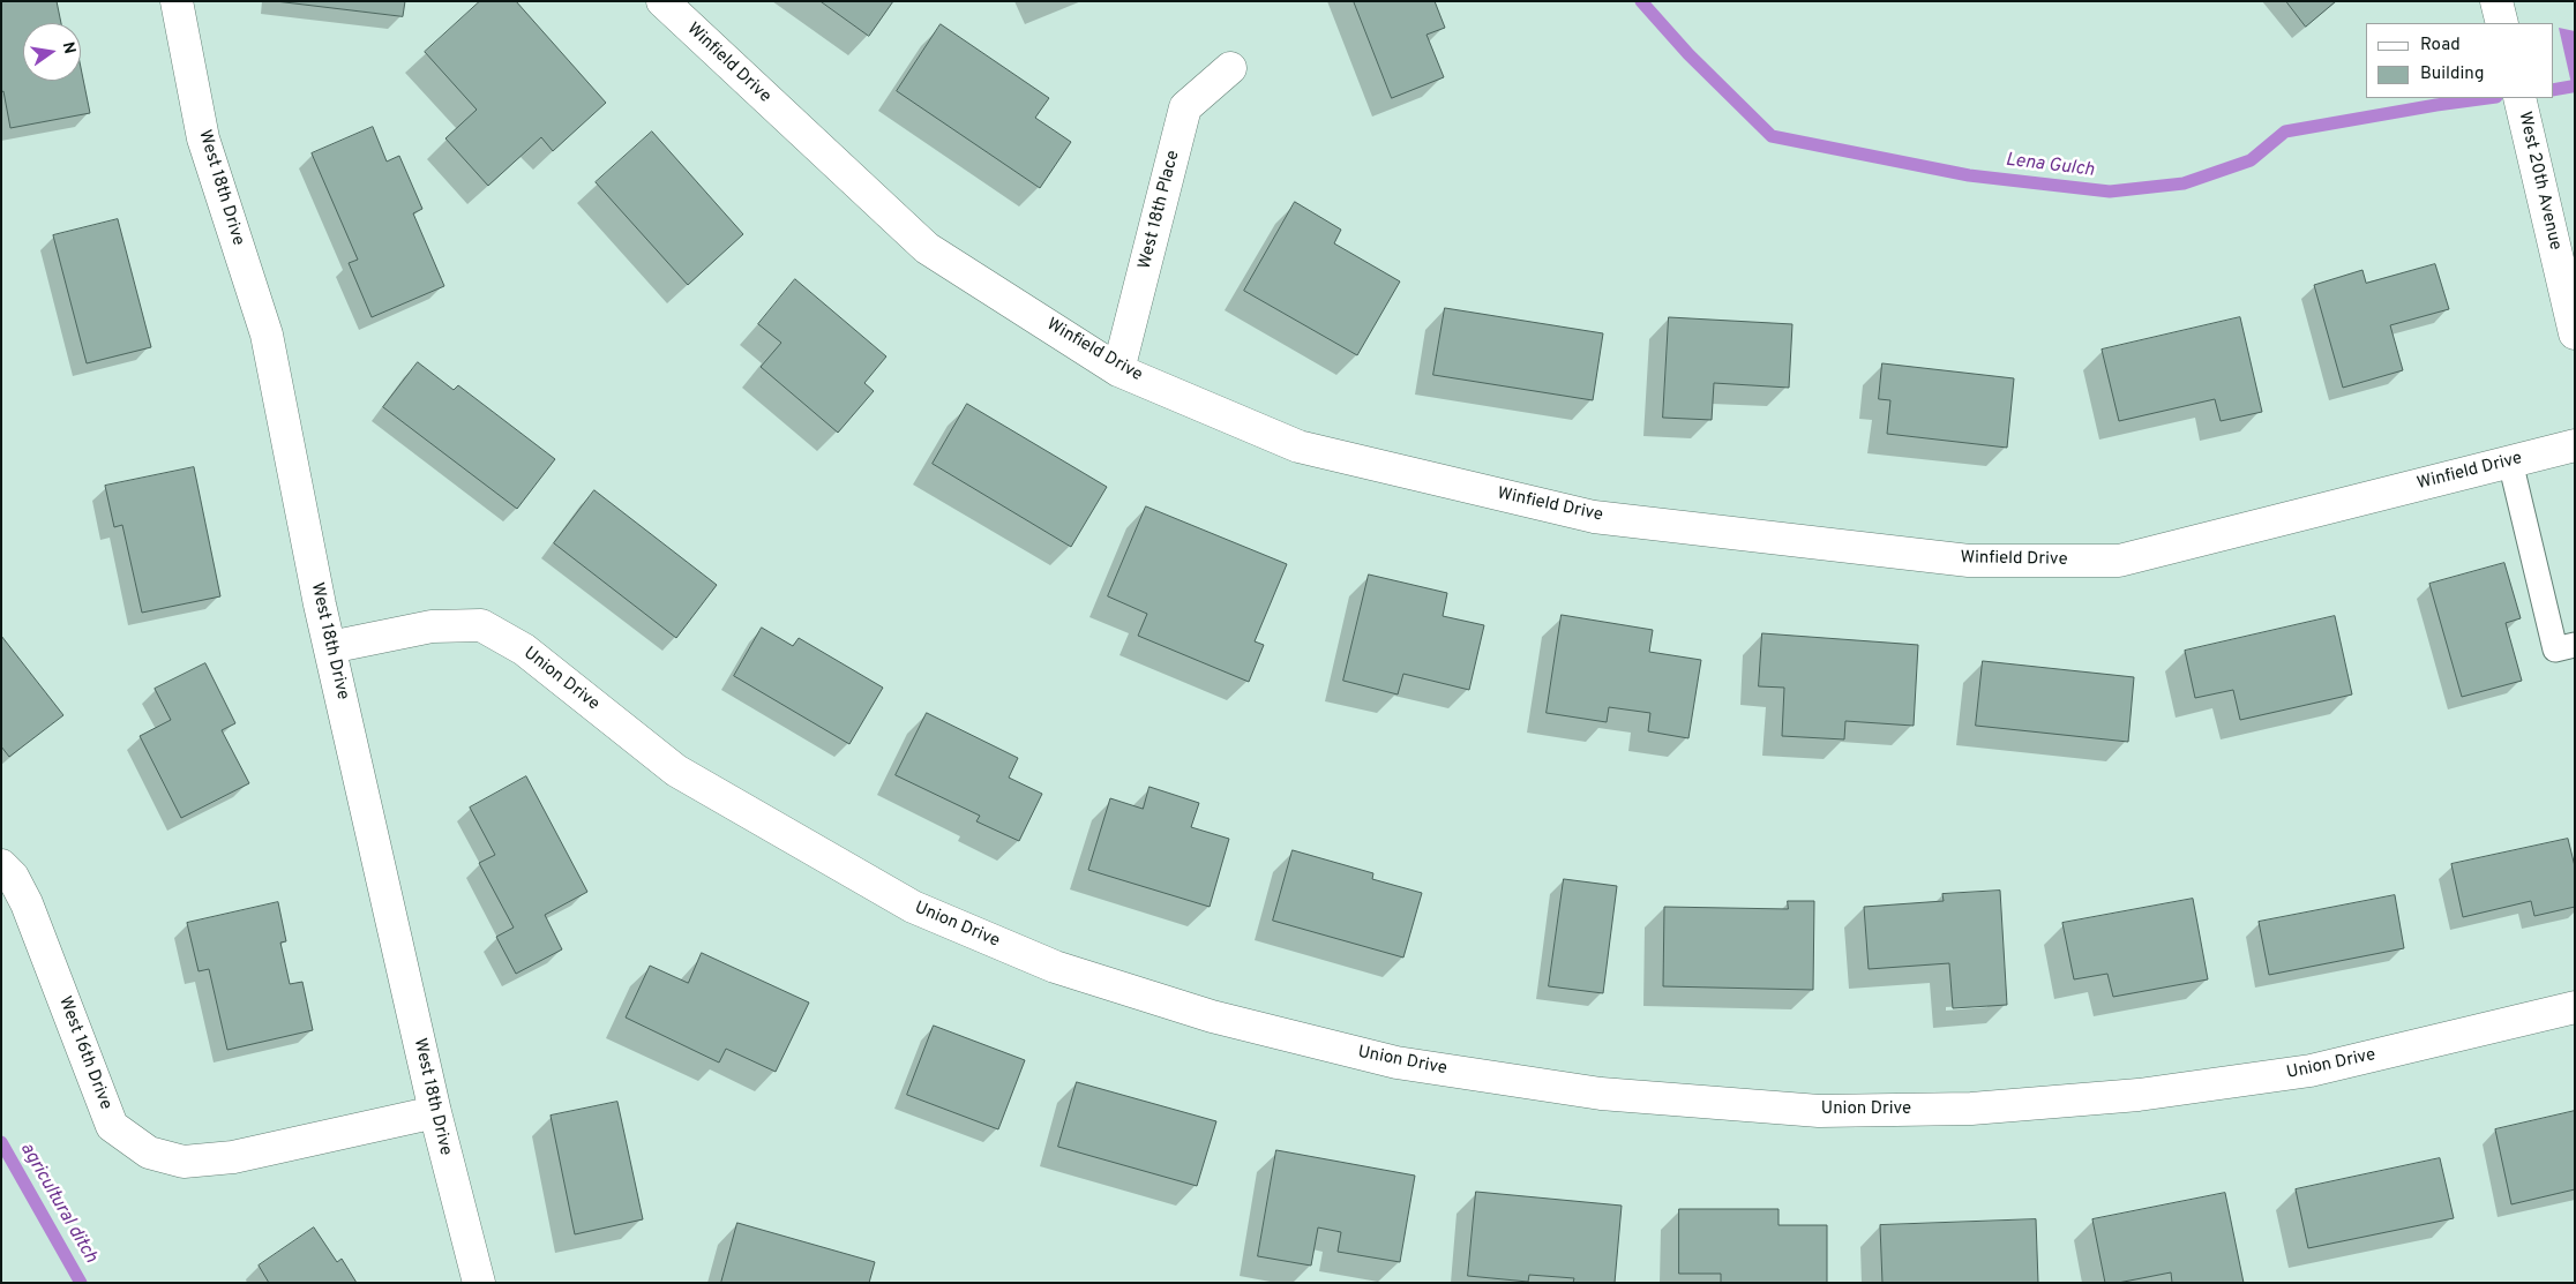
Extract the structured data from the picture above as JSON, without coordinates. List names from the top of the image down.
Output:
{
  "streets": {
    "street": [
      "Winfield Drive",
      "West 20th Avenue",
      "West 18th Drive",
      "West 18th Place",
      "Union Drive",
      "West 16th Drive"
    ]
  },
  "crossings": [
    ["Winfield Drive", "West 18th Place"],
    ["West 18th Drive", "Union Drive"],
    ["West 18th Drive", "West 16th Drive"]
  ],
  "water": ["Lena Gulch", "agricultural ditch"],
  "legend": ["Road", "Building"],
  "north": "right"
}
